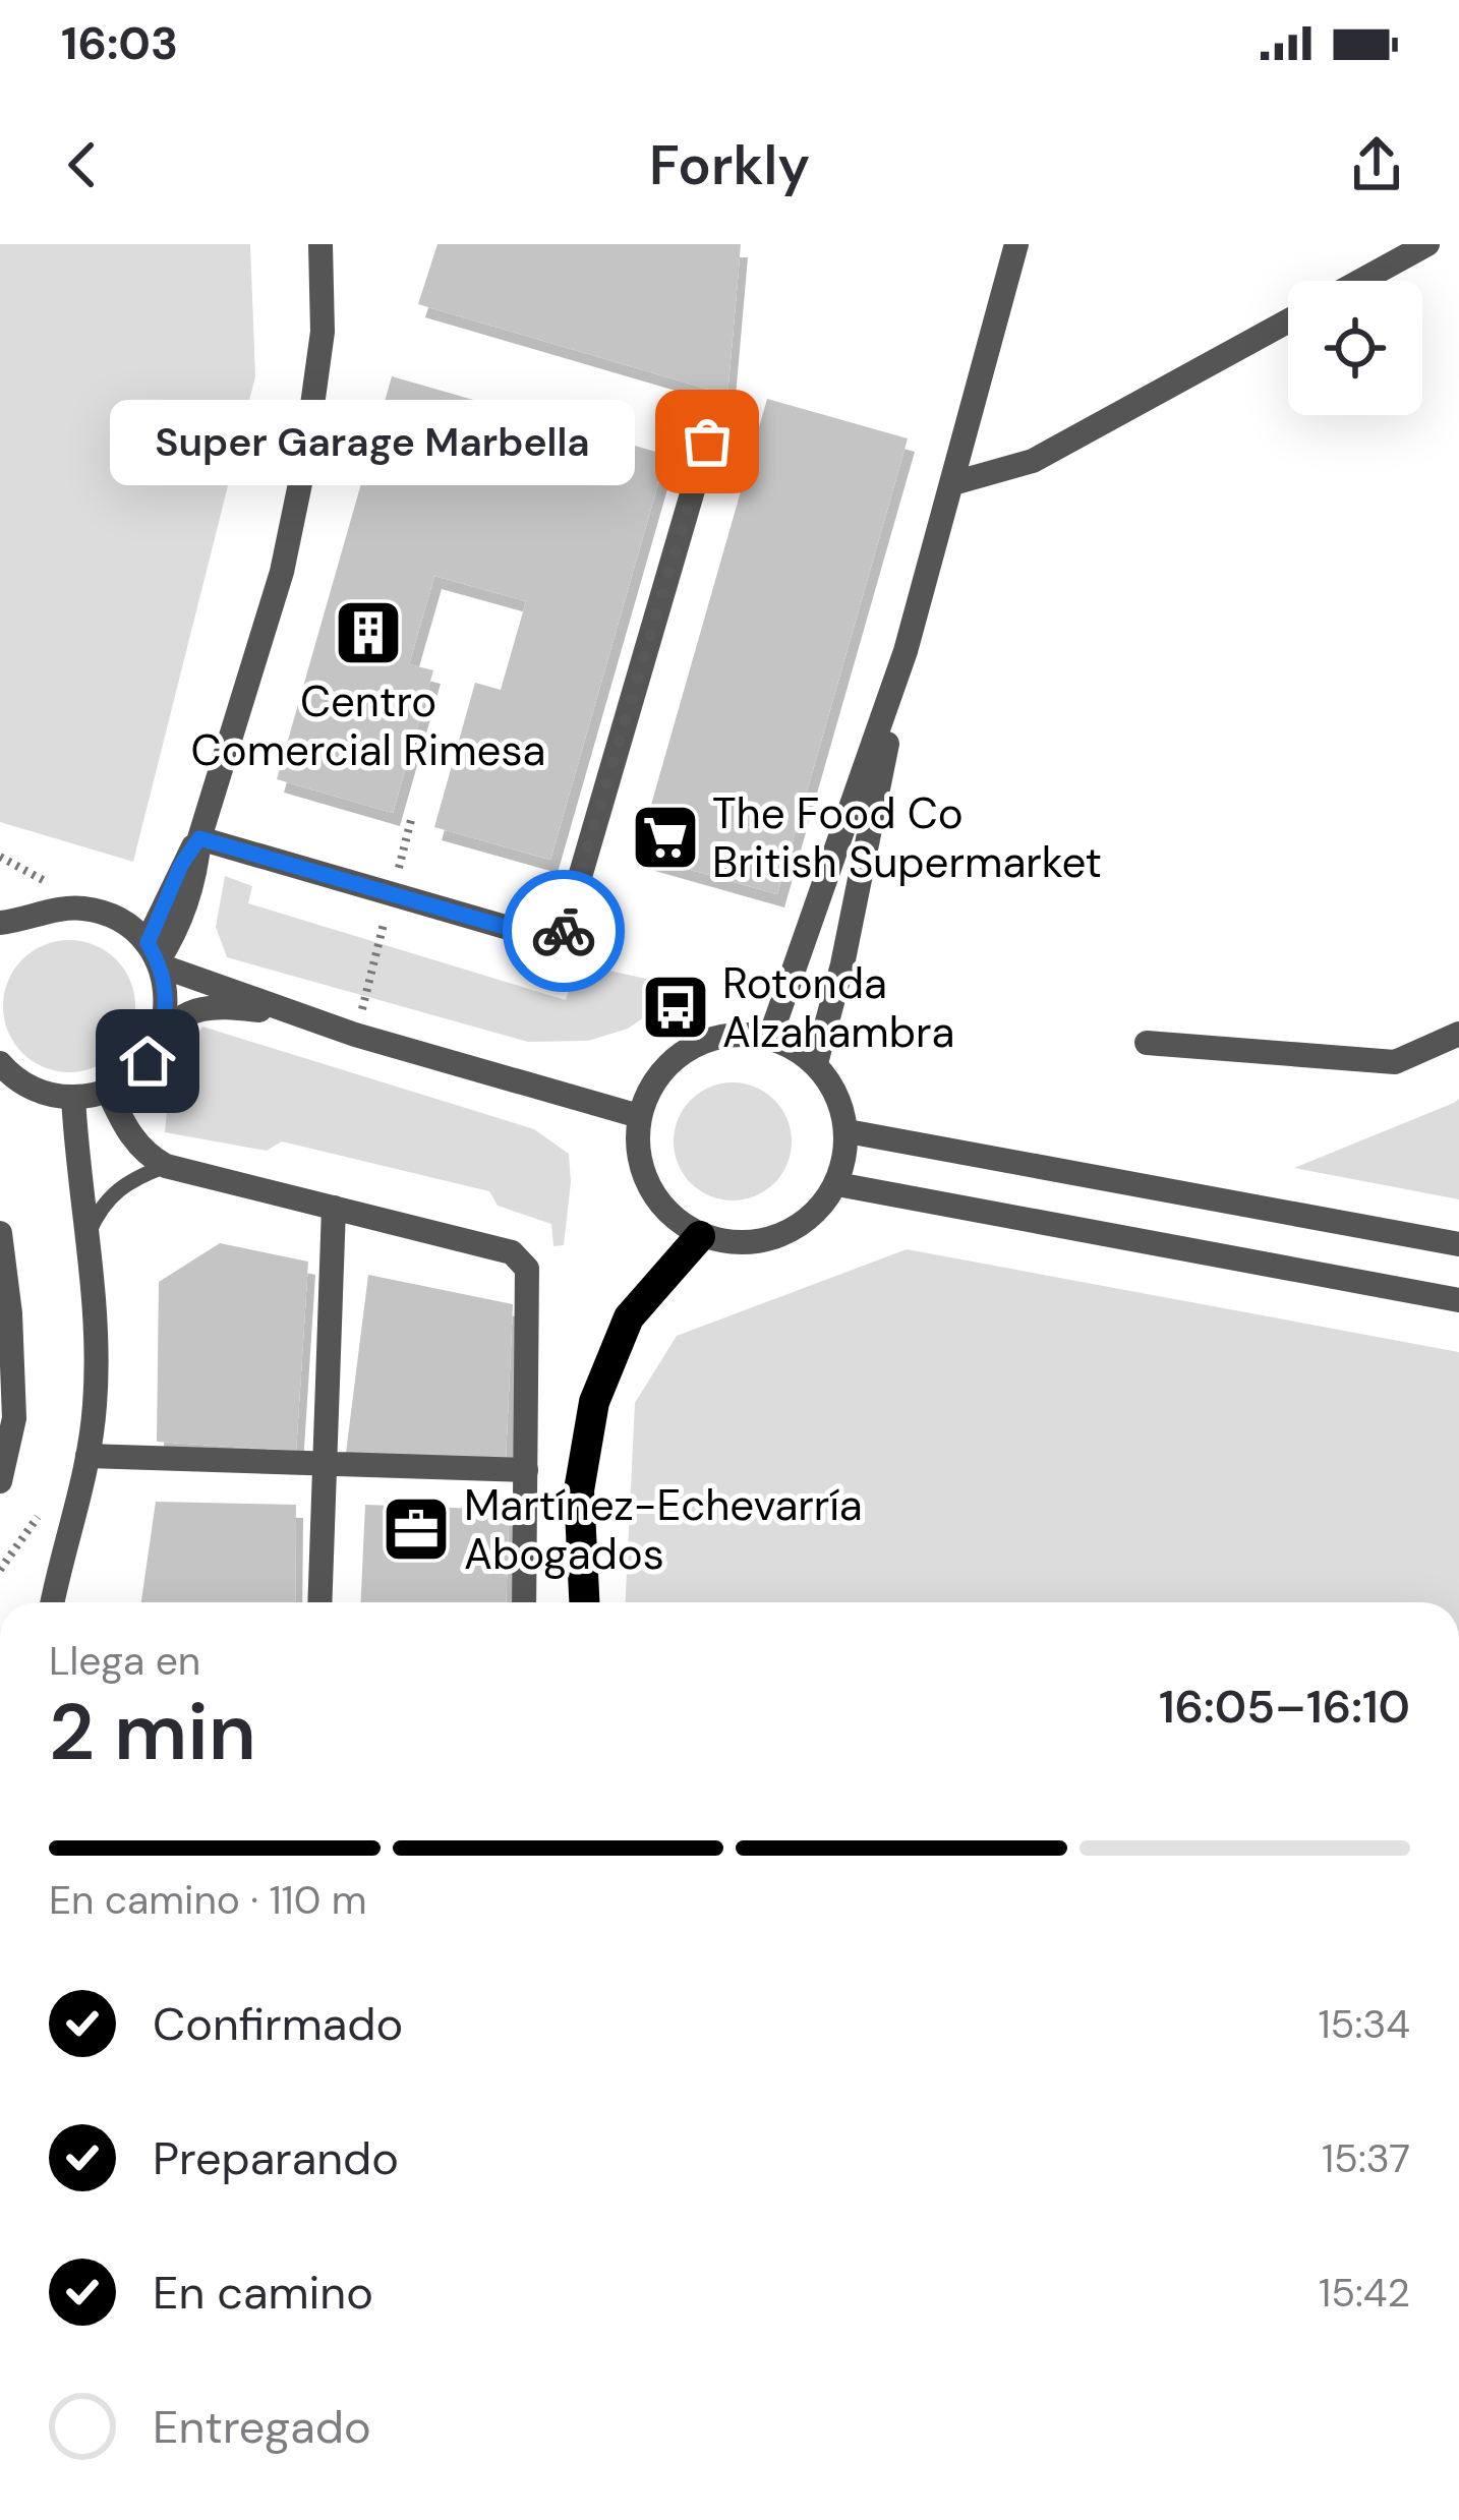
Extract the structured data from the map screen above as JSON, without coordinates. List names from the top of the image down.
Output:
{
  "places": {
    "other": ["Super Garage Marbella"],
    "building": ["Centro Comercial Rimesa"],
    "supermarket": ["The Food Co British Supermarket"],
    "bus stop": ["Rotonda Alzahambra"],
    "office": ["Martínez-Echevarría Abogados"]
  },
  "page": {
    "status": "16:03",
    "header": "Forkly",
    "bubble": "Super Garage Marbella",
    "heading": ["2 min", "Llega en", "16:05–16:10"],
    "bar": "En camino · 110 m",
    "list": [
      ["Confirmado", "15:34"],
      ["Preparando", "15:37"],
      ["En camino", "15:42"],
      "Entregado"
    ]
  }
}
